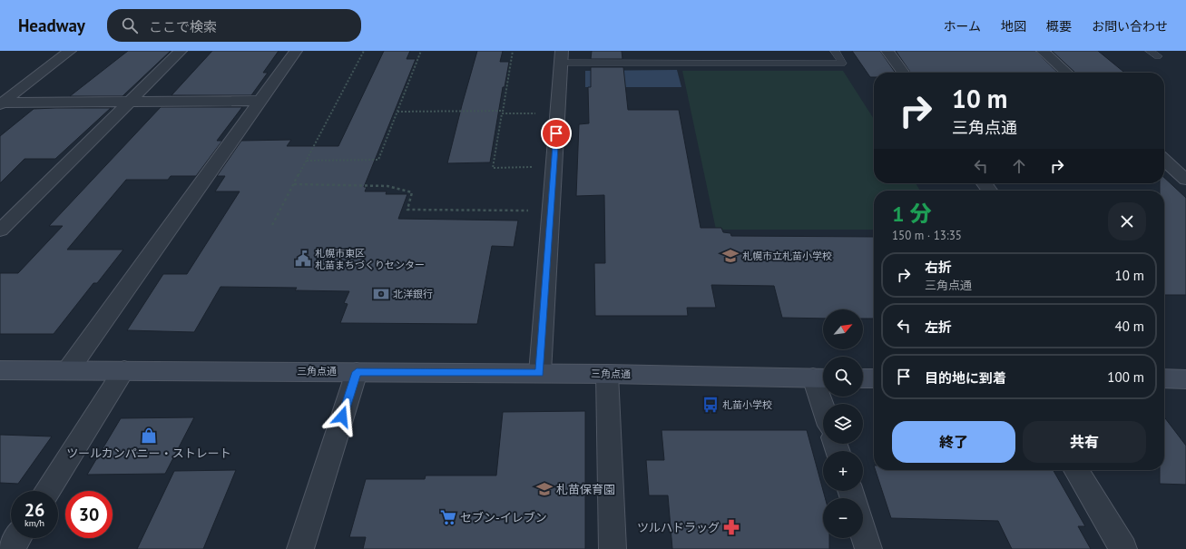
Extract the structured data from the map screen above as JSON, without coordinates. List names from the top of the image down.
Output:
{
  "streets": {
    "street": ["三角点通"]
  },
  "places": {
    "school or university": ["札幌市立札苗小学校", "札苗保育園"],
    "public building": ["札幌市東区 札苗まちづくりセンター"],
    "bank": ["北洋銀行"],
    "bus stop": ["札苗小学校"],
    "shop": ["ツールカンパニー・ストレート"],
    "supermarket": ["セブン-イレブン"],
    "pharmacy": ["ツルハドラッグ"]
  },
  "north": "top right",
  "page": {
    "header": "Headway",
    "search": "ここで検索",
    "nav": [
      "ホーム",
      "地図",
      "概要",
      "お問い合わせ"
    ],
    "turn": ["10 m", "三角点通"],
    "heading": ["1 分", "150 m · 13:35"],
    "list": [
      {
        "name": "右折",
        "note": "三角点通",
        "value": "10 m"
      },
      {
        "name": "左折",
        "value": "40 m"
      },
      {
        "name": "目的地に到着",
        "value": "100 m"
      }
    ],
    "map_buttons": ["+", "−"],
    "buttons": ["終了", "共有"],
    "speed": "26 km/h",
    "limit": "30"
  }
}
